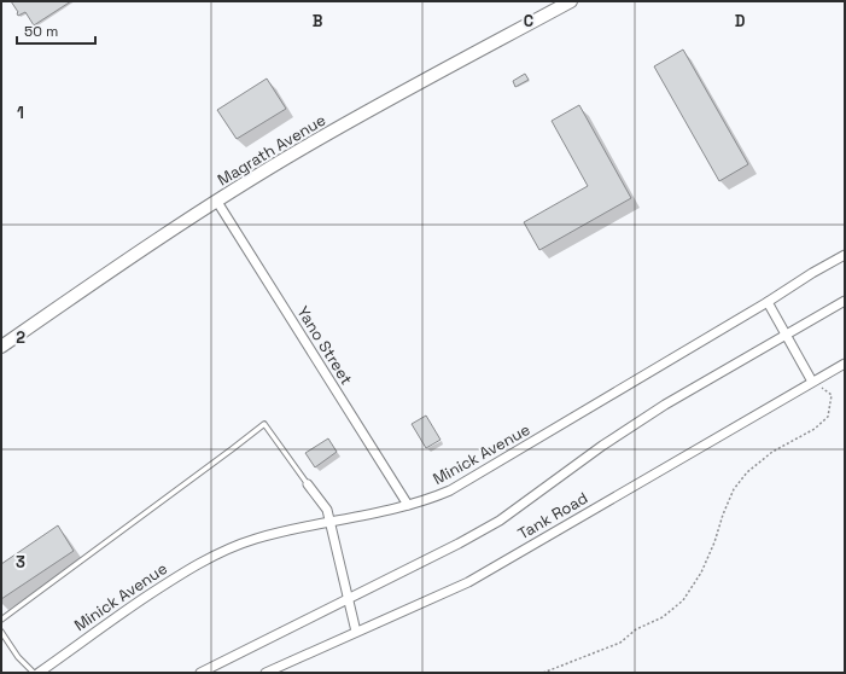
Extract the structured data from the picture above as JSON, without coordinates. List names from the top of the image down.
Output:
{
  "streets": {
    "main road": ["Magrath Avenue"],
    "street": ["Yano Street", "Minick Avenue", "Tank Road"]
  },
  "crossings": [
    ["Magrath Avenue", "Yano Street"],
    ["Yano Street", "Minick Avenue"]
  ],
  "scale_bar": "50 m",
  "grid": {
    "columns": ["B", "C", "D"],
    "rows": ["1", "2", "3"]
  }
}
